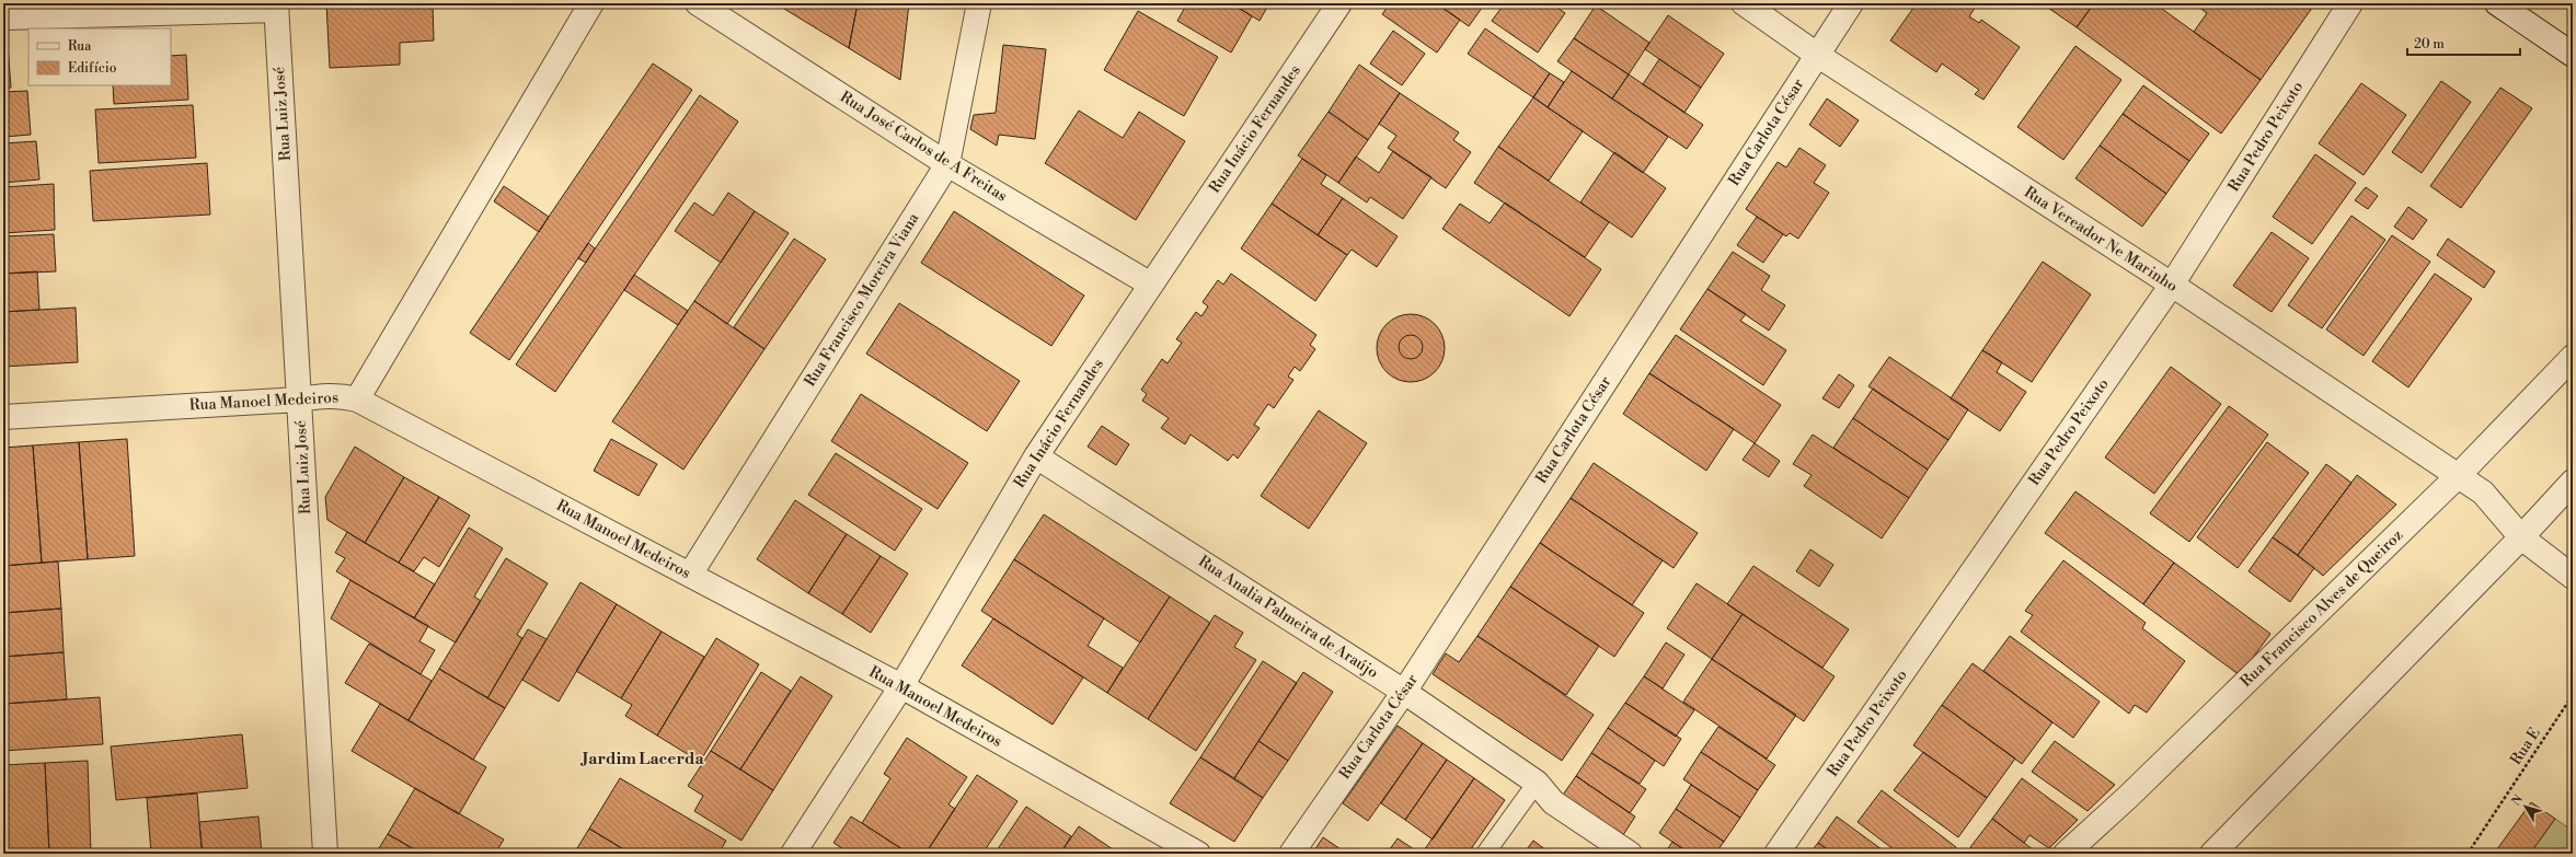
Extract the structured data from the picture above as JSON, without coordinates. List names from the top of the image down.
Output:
{
  "streets": {
    "street": [
      "Rua Luiz José",
      "Rua Inácio Fernandes",
      "Rua Carlota César",
      "Rua Pedro Peixoto",
      "Rua José Carlos de A Freitas",
      "Rua Vereador Ne Marinho",
      "Rua Francisco Moreira Viana",
      "Rua Manoel Medeiros",
      "Rua Francisco Alves de Queiroz",
      "Rua Analia Palmeira de Araújo"
    ],
    "path": ["Rua E"]
  },
  "crossings": [
    ["Rua Luiz José", "Rua Manoel Medeiros"],
    ["Rua Inácio Fernandes", "Rua José Carlos de A Freitas"],
    ["Rua Inácio Fernandes", "Rua Manoel Medeiros"],
    ["Rua Inácio Fernandes", "Rua Analia Palmeira de Araújo"],
    ["Rua Carlota César", "Rua Vereador Ne Marinho"],
    ["Rua Carlota César", "Rua Analia Palmeira de Araújo"],
    ["Rua Pedro Peixoto", "Rua Vereador Ne Marinho"],
    ["Rua José Carlos de A Freitas", "Rua Francisco Moreira Viana"],
    ["Rua Vereador Ne Marinho", "Rua Francisco Alves de Queiroz"],
    ["Rua Francisco Moreira Viana", "Rua Manoel Medeiros"]
  ],
  "districts": ["Jardim Lacerda"],
  "legend": ["Rua", "Edifício"],
  "scale_bar": "20 m",
  "north": "top left"
}
